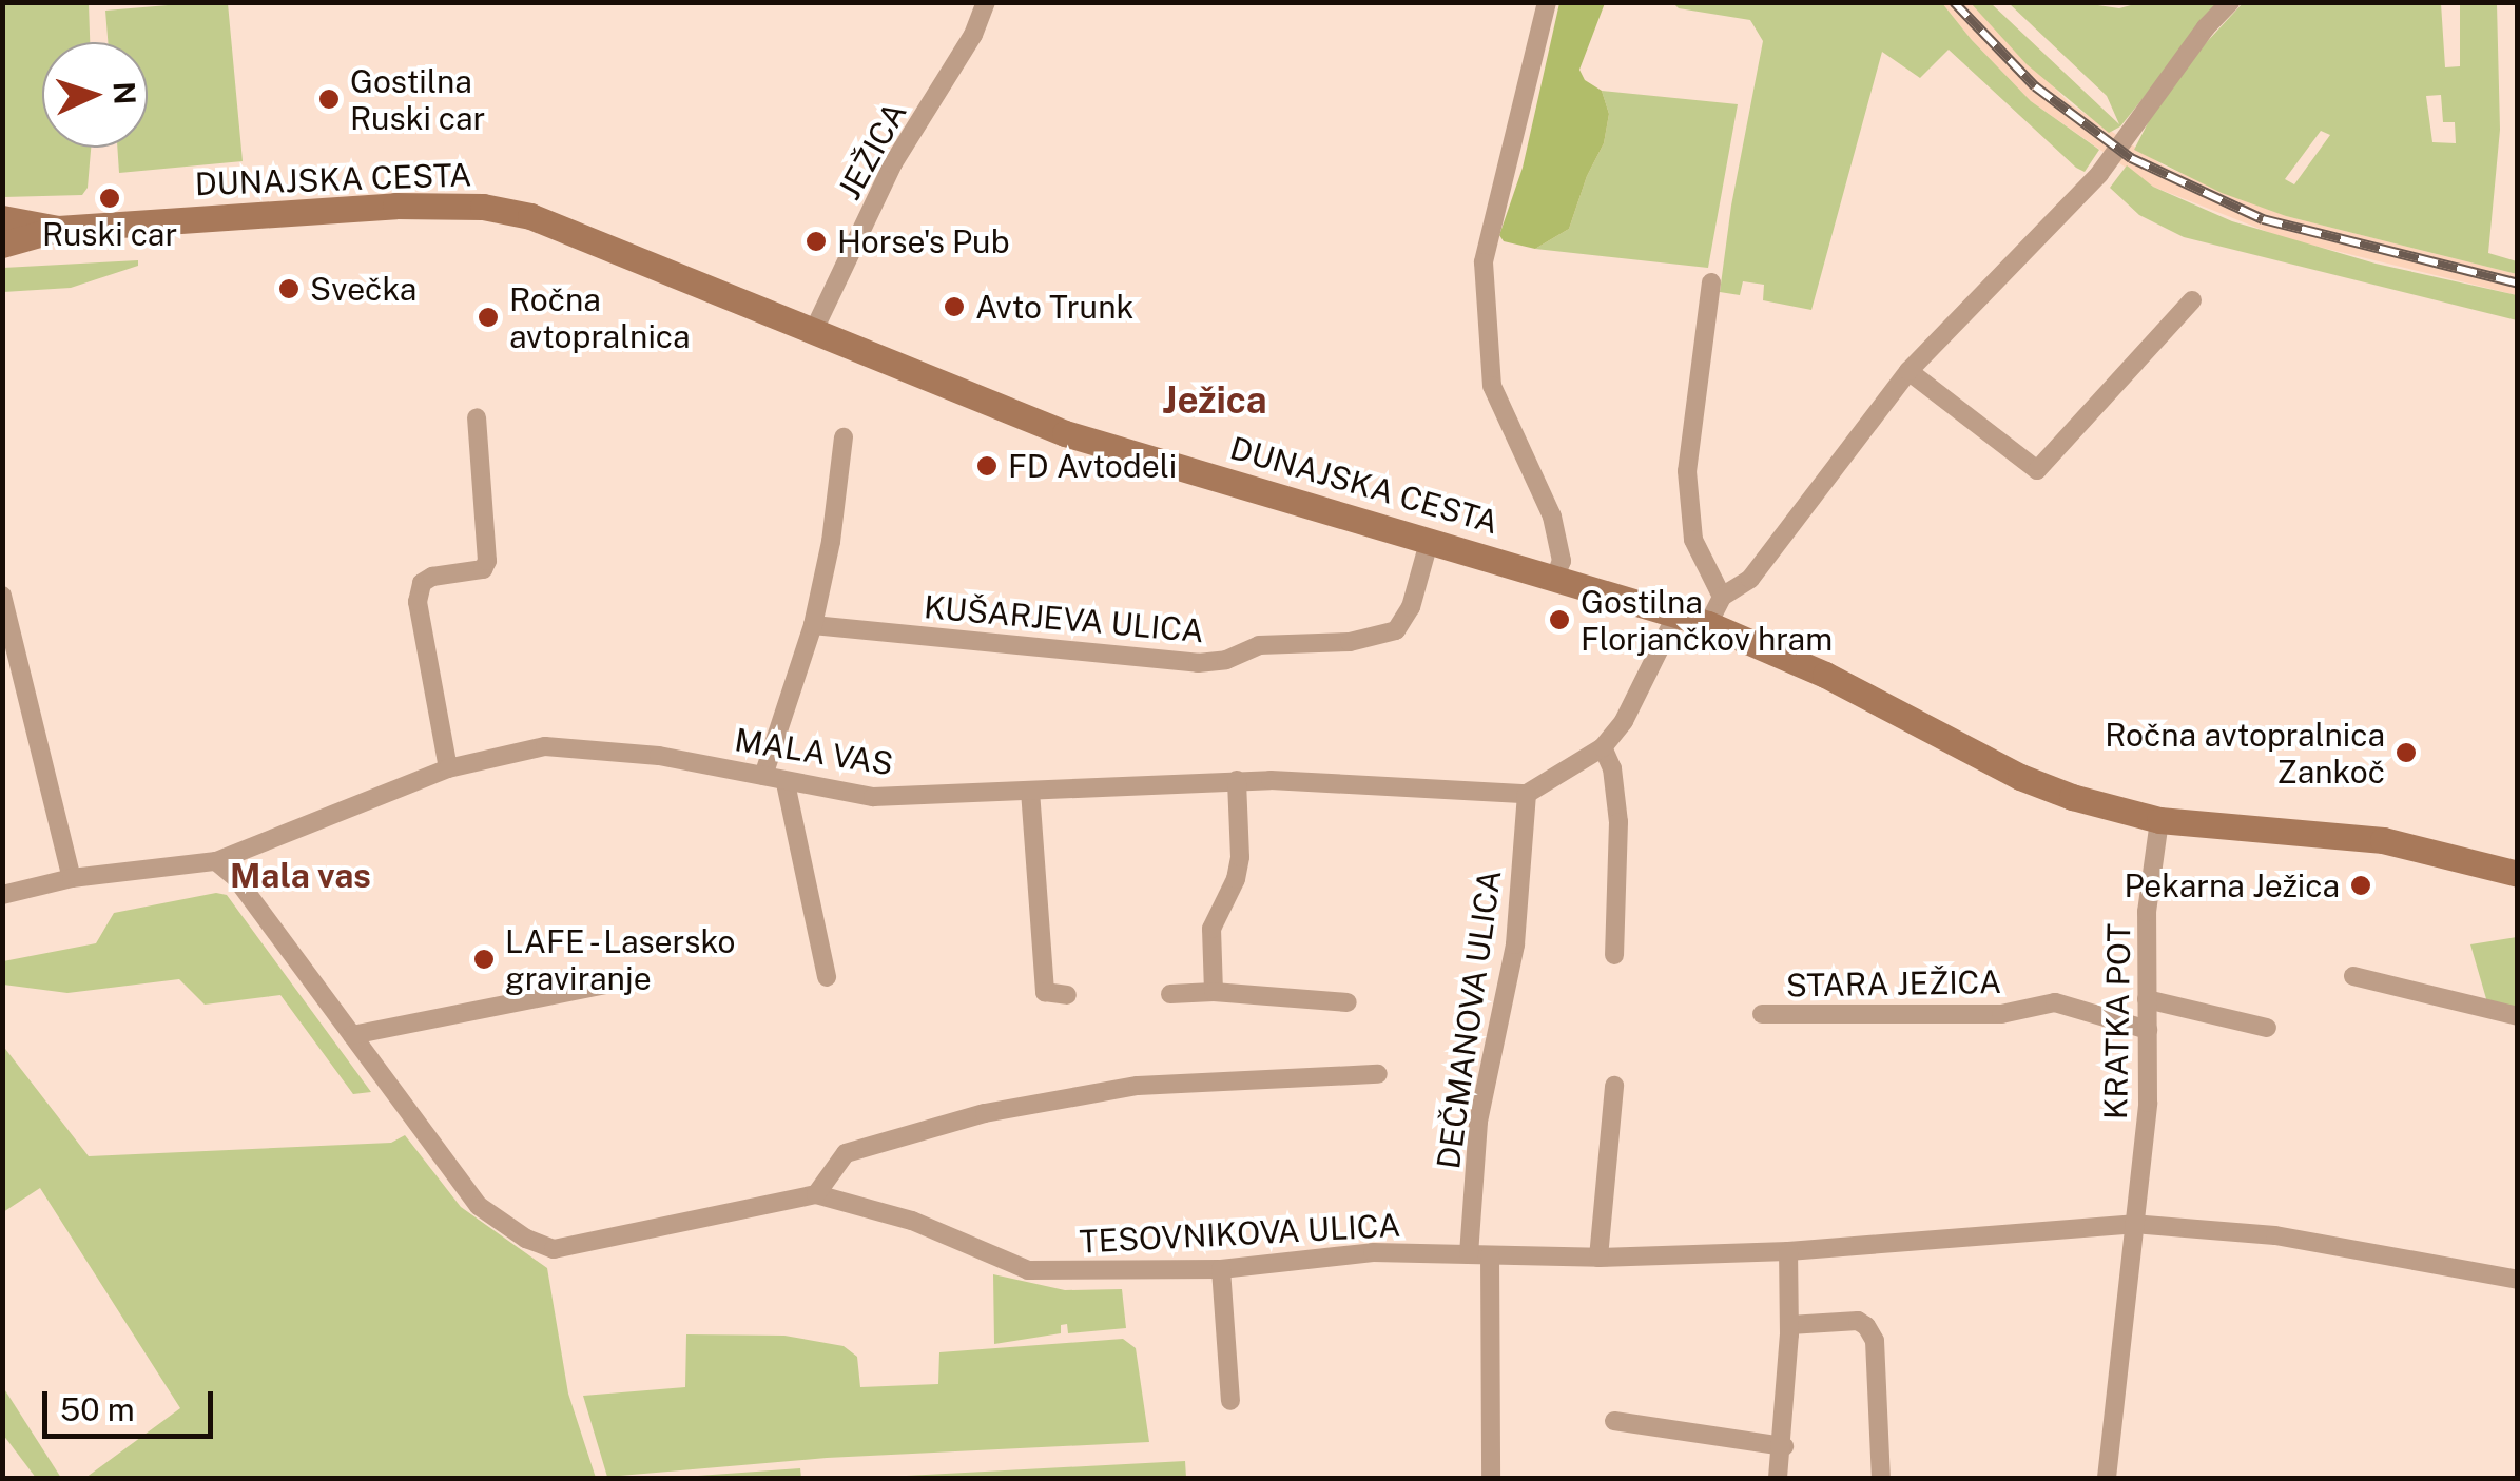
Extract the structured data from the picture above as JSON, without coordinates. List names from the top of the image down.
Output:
{
  "streets": {
    "main road": ["DUNAJSKA CESTA"],
    "street": [
      "JEŽICA",
      "KUŠARJEVA ULICA",
      "MALA VAS",
      "STARA JEŽICA",
      "DEČMANOVA ULICA",
      "KRATKA POT",
      "TESOVNIKOVA ULICA"
    ]
  },
  "crossings": [
    ["JEŽICA", "DUNAJSKA CESTA"],
    ["DUNAJSKA CESTA", "KUŠARJEVA ULICA"],
    ["DUNAJSKA CESTA", "KRATKA POT"],
    ["MALA VAS", "DEČMANOVA ULICA"],
    ["MALA VAS", "TESOVNIKOVA ULICA"],
    ["STARA JEŽICA", "KRATKA POT"],
    ["DEČMANOVA ULICA", "TESOVNIKOVA ULICA"],
    ["KRATKA POT", "TESOVNIKOVA ULICA"]
  ],
  "districts": ["Ježica", "Mala vas"],
  "places": [
    "Gostilna Ruski car",
    "Ruski car",
    "Horse's Pub",
    "Svečka",
    "Avto Trunk",
    "Ročna avtopralnica",
    "FD Avtodeli",
    "Gostilna Florjančkov hram",
    "Ročna avtopralnica Zankoč",
    "Pekarna Ježica",
    "LAFE - Lasersko graviranje"
  ],
  "scale_bar": "50 m",
  "north": "right"
}
